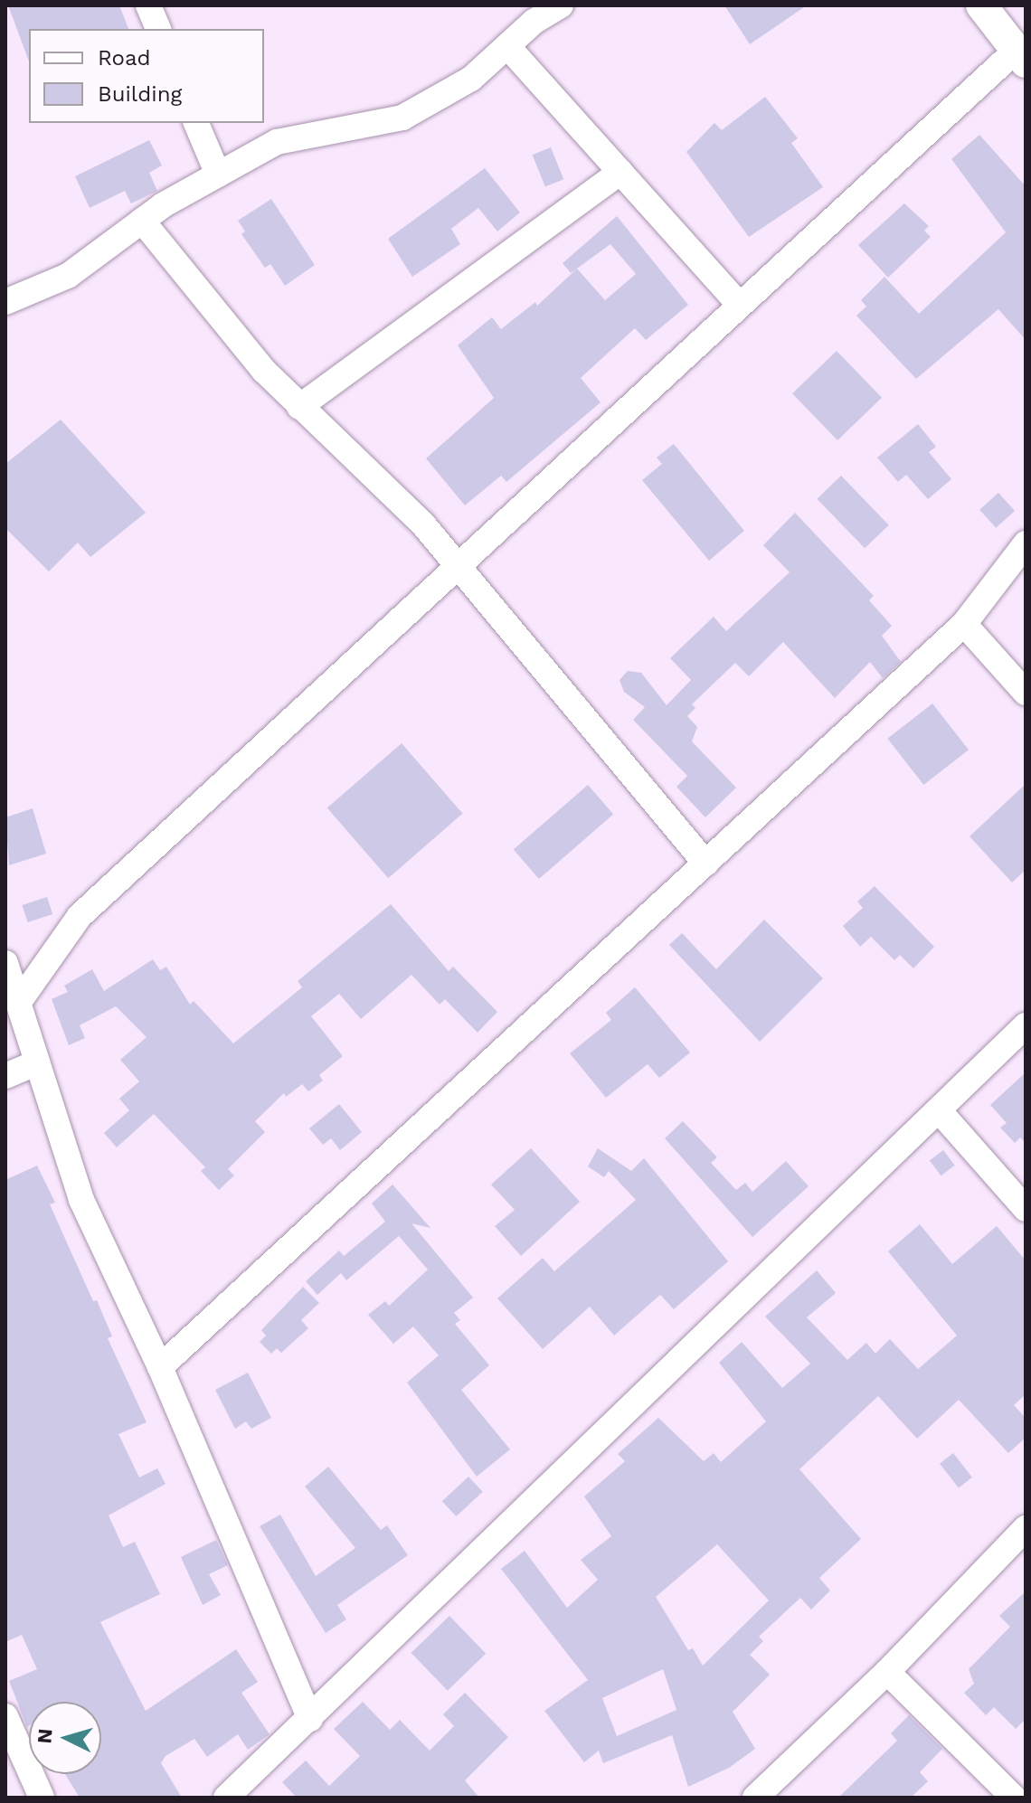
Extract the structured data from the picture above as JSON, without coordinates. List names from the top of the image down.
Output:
{
  "legend": ["Road", "Building"],
  "north": "left"
}
